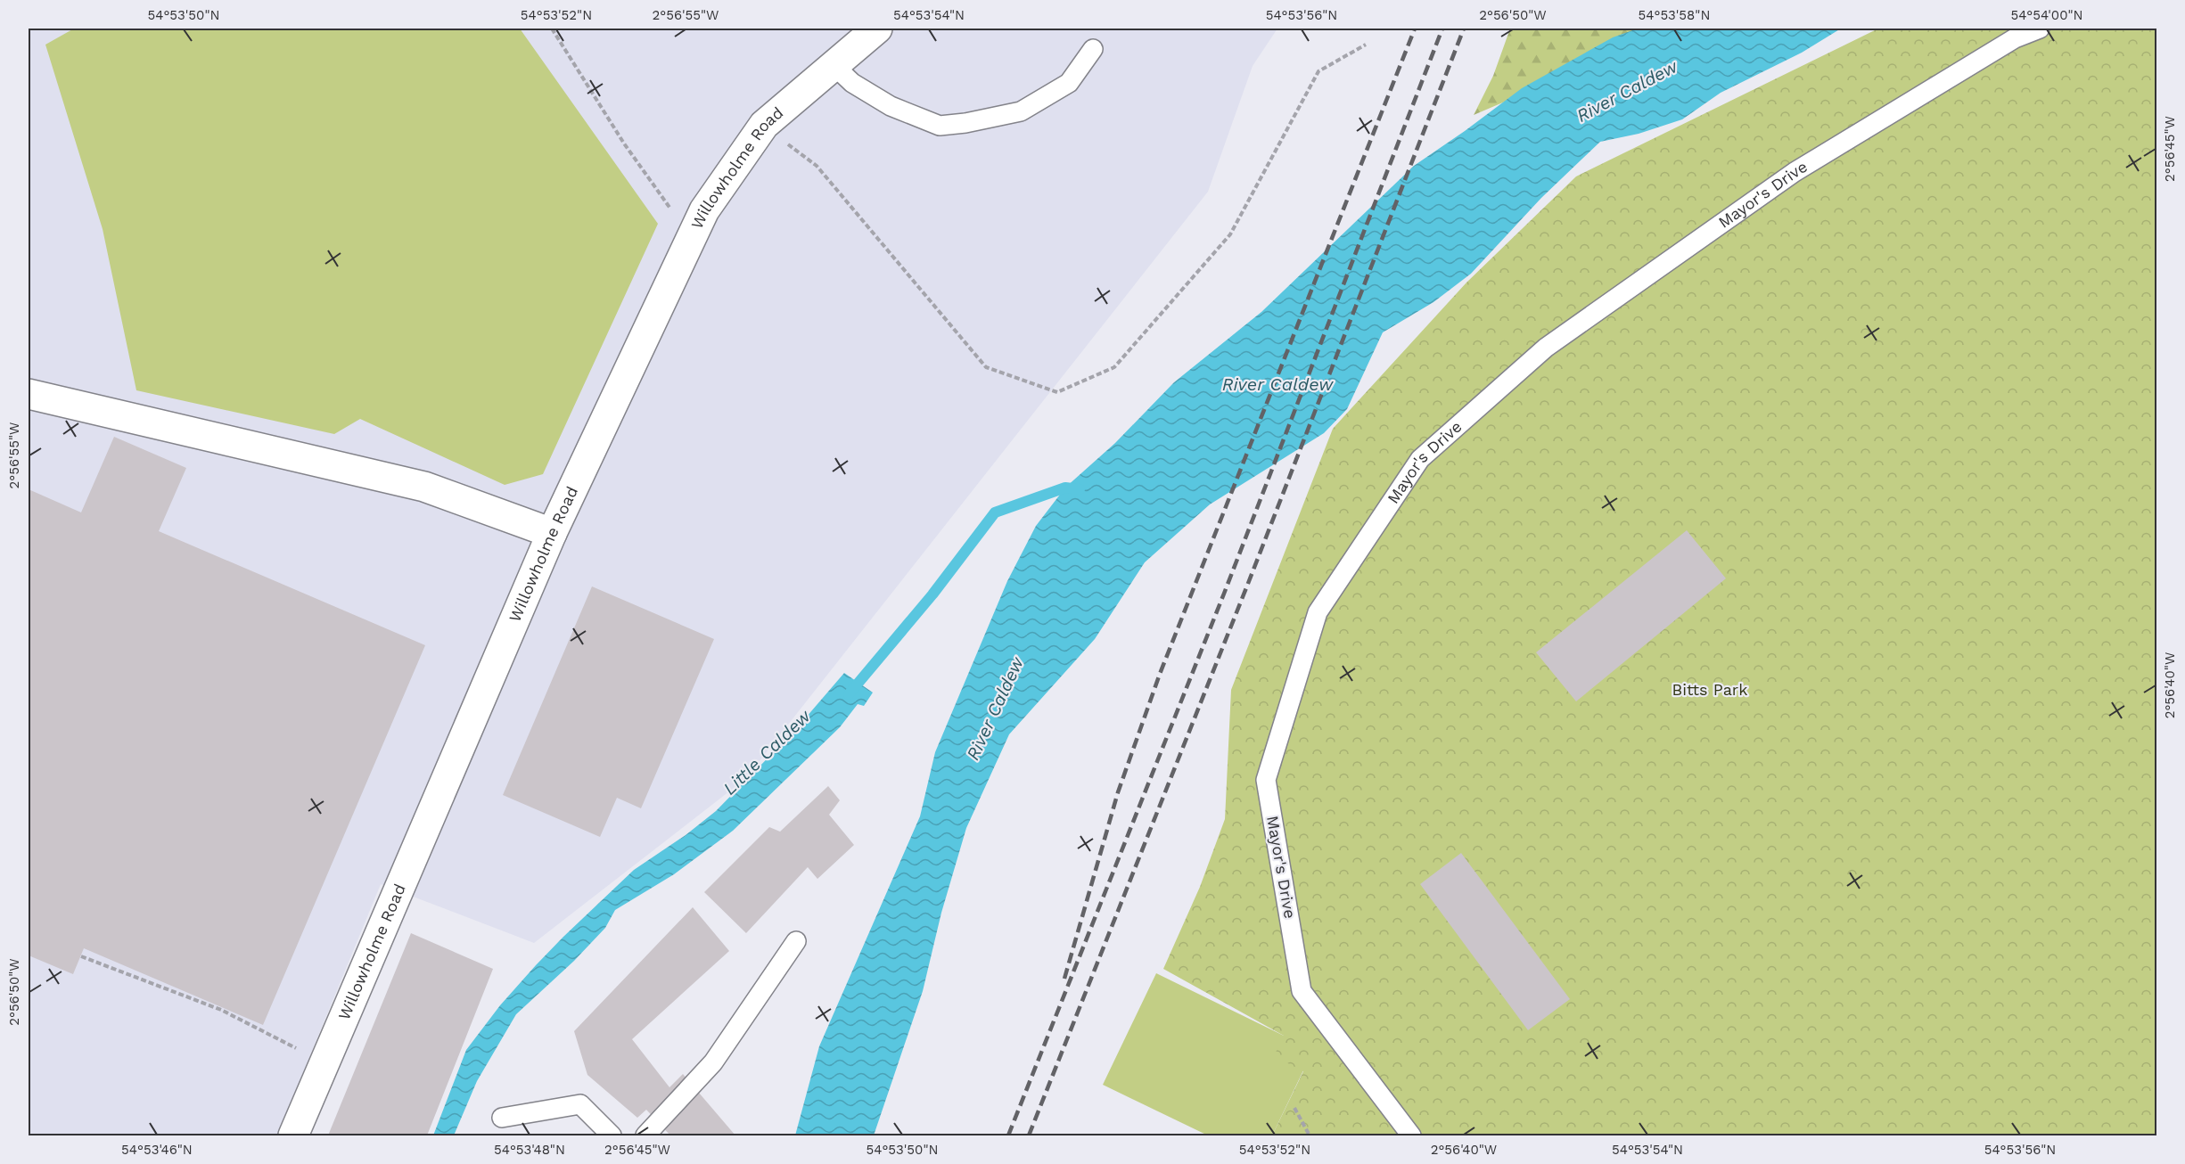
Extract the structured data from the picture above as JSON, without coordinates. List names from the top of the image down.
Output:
{
  "streets": {
    "street": ["Willowholme Road"],
    "lane": ["Mayor's Drive"]
  },
  "water": ["River Caldew", "Little Caldew"],
  "parks": ["Bitts Park"],
  "coordinates": [
    "54°53'50\"N",
    "54°53'52\"N",
    "2°56'55\"W",
    "54°53'54\"N",
    "54°53'56\"N",
    "2°56'50\"W",
    "54°53'58\"N",
    "54°54'00\"N",
    "2°56'45\"W",
    "2°56'40\"W",
    "54°53'46\"N",
    "54°53'48\"N"
  ]
}
